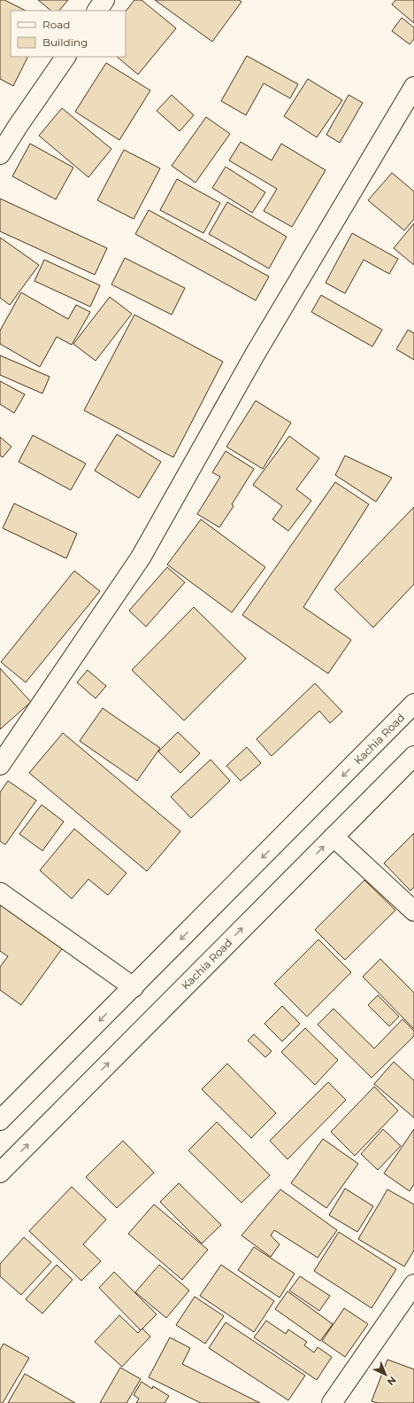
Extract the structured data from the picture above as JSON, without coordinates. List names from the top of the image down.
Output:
{
  "streets": {
    "main road": ["Kachia Road"]
  },
  "legend": ["Road", "Building"],
  "north": "bottom right"
}
